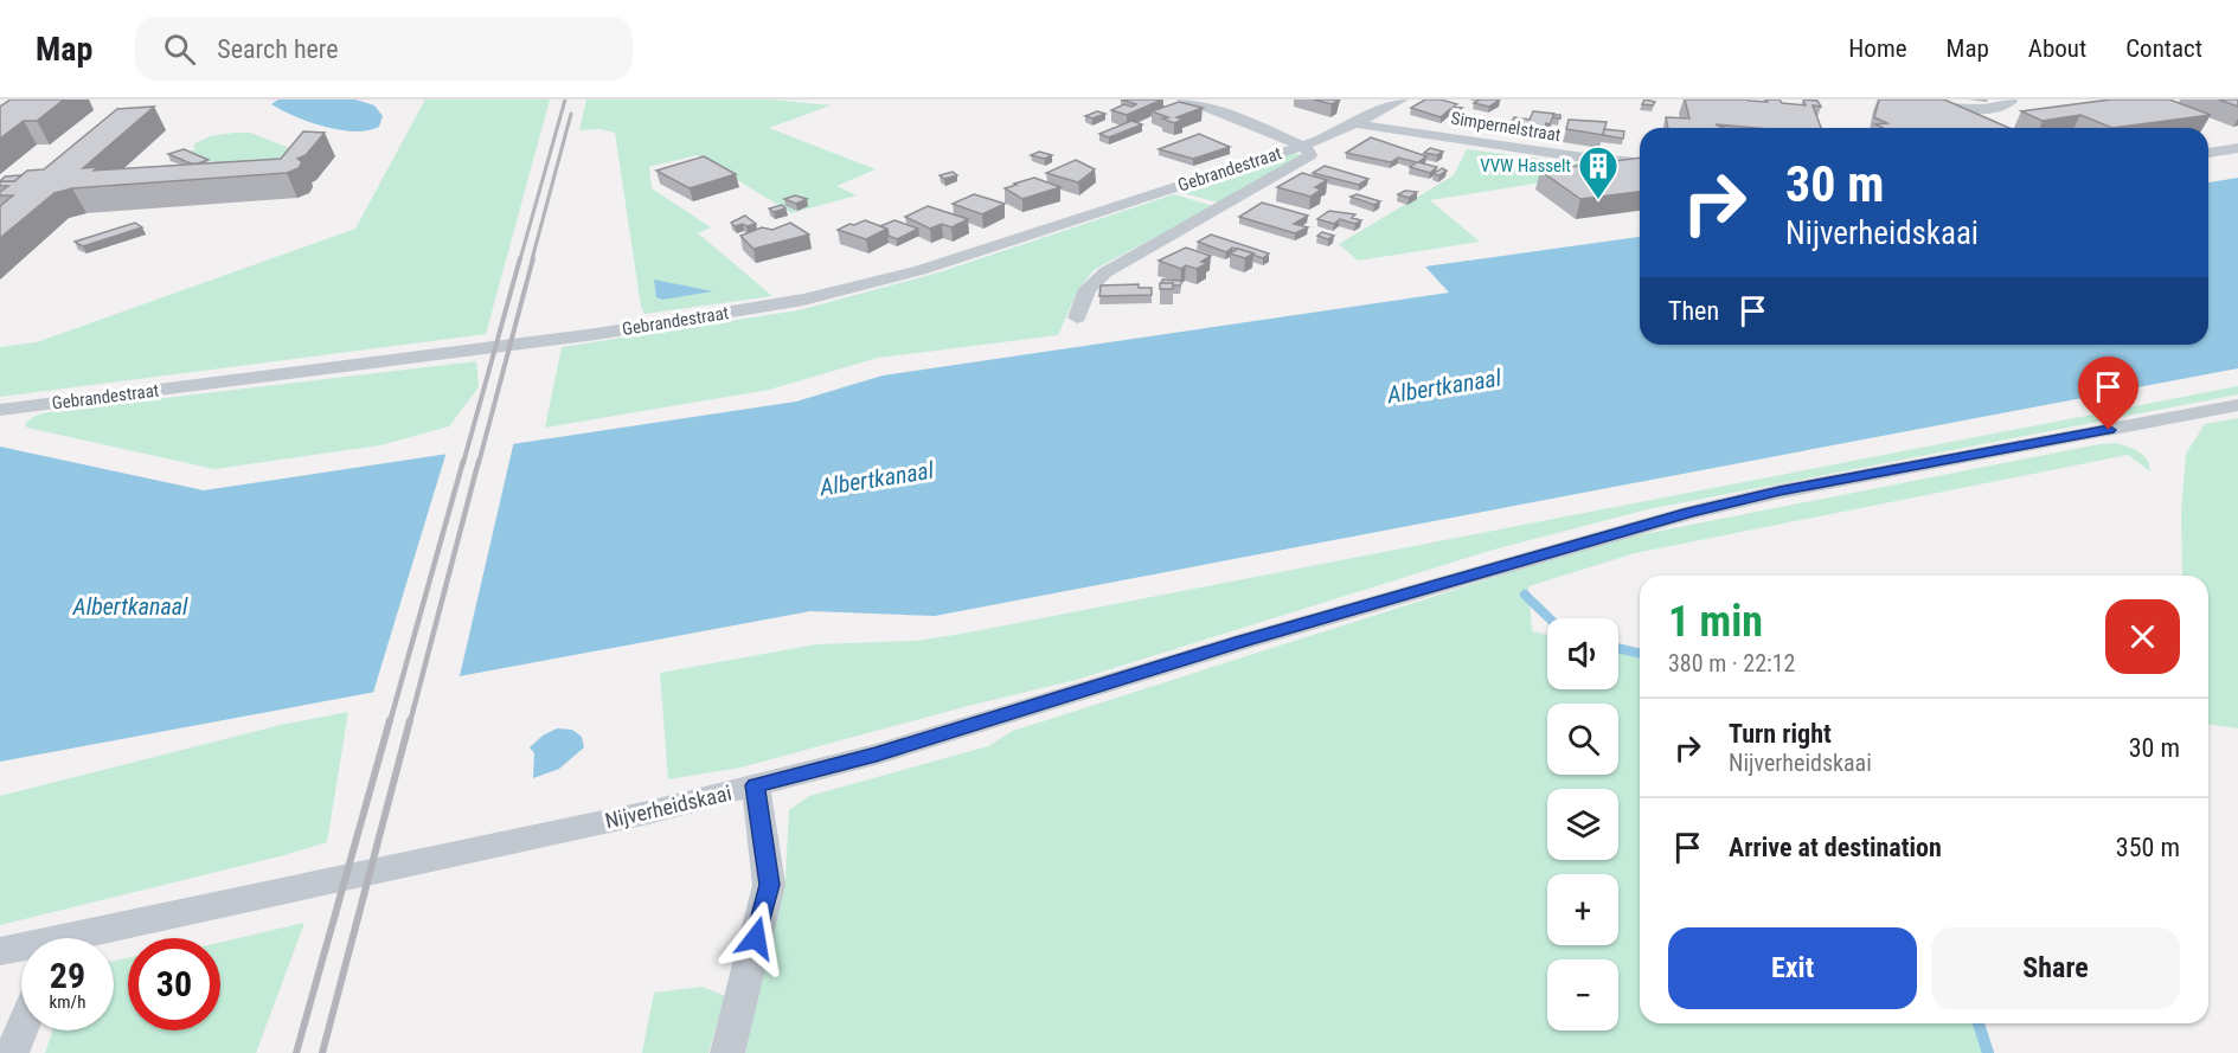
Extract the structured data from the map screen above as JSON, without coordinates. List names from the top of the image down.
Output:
{
  "streets": {
    "street": ["Simpernelstraat", "Gebrandestraat", "Nijverheidskaai"]
  },
  "crossings": [
    ["Simpernelstraat", "Gebrandestraat"]
  ],
  "water": ["Albertkanaal"],
  "places": {
    "building": ["VVW Hasselt"]
  },
  "page": {
    "header": "Map",
    "search": "Search here",
    "nav": [
      "Home",
      "Map",
      "About",
      "Contact"
    ],
    "turn": ["30 m", "Nijverheidskaai"],
    "then": "Then",
    "heading": ["1 min", "380 m · 22:12"],
    "map_buttons": ["+", "−"],
    "list": [
      {
        "name": "Turn right",
        "note": "Nijverheidskaai",
        "value": "30 m"
      },
      {
        "name": "Arrive at destination",
        "value": "350 m"
      }
    ],
    "buttons": ["Exit", "Share"],
    "speed": "29 km/h",
    "limit": "30"
  }
}
